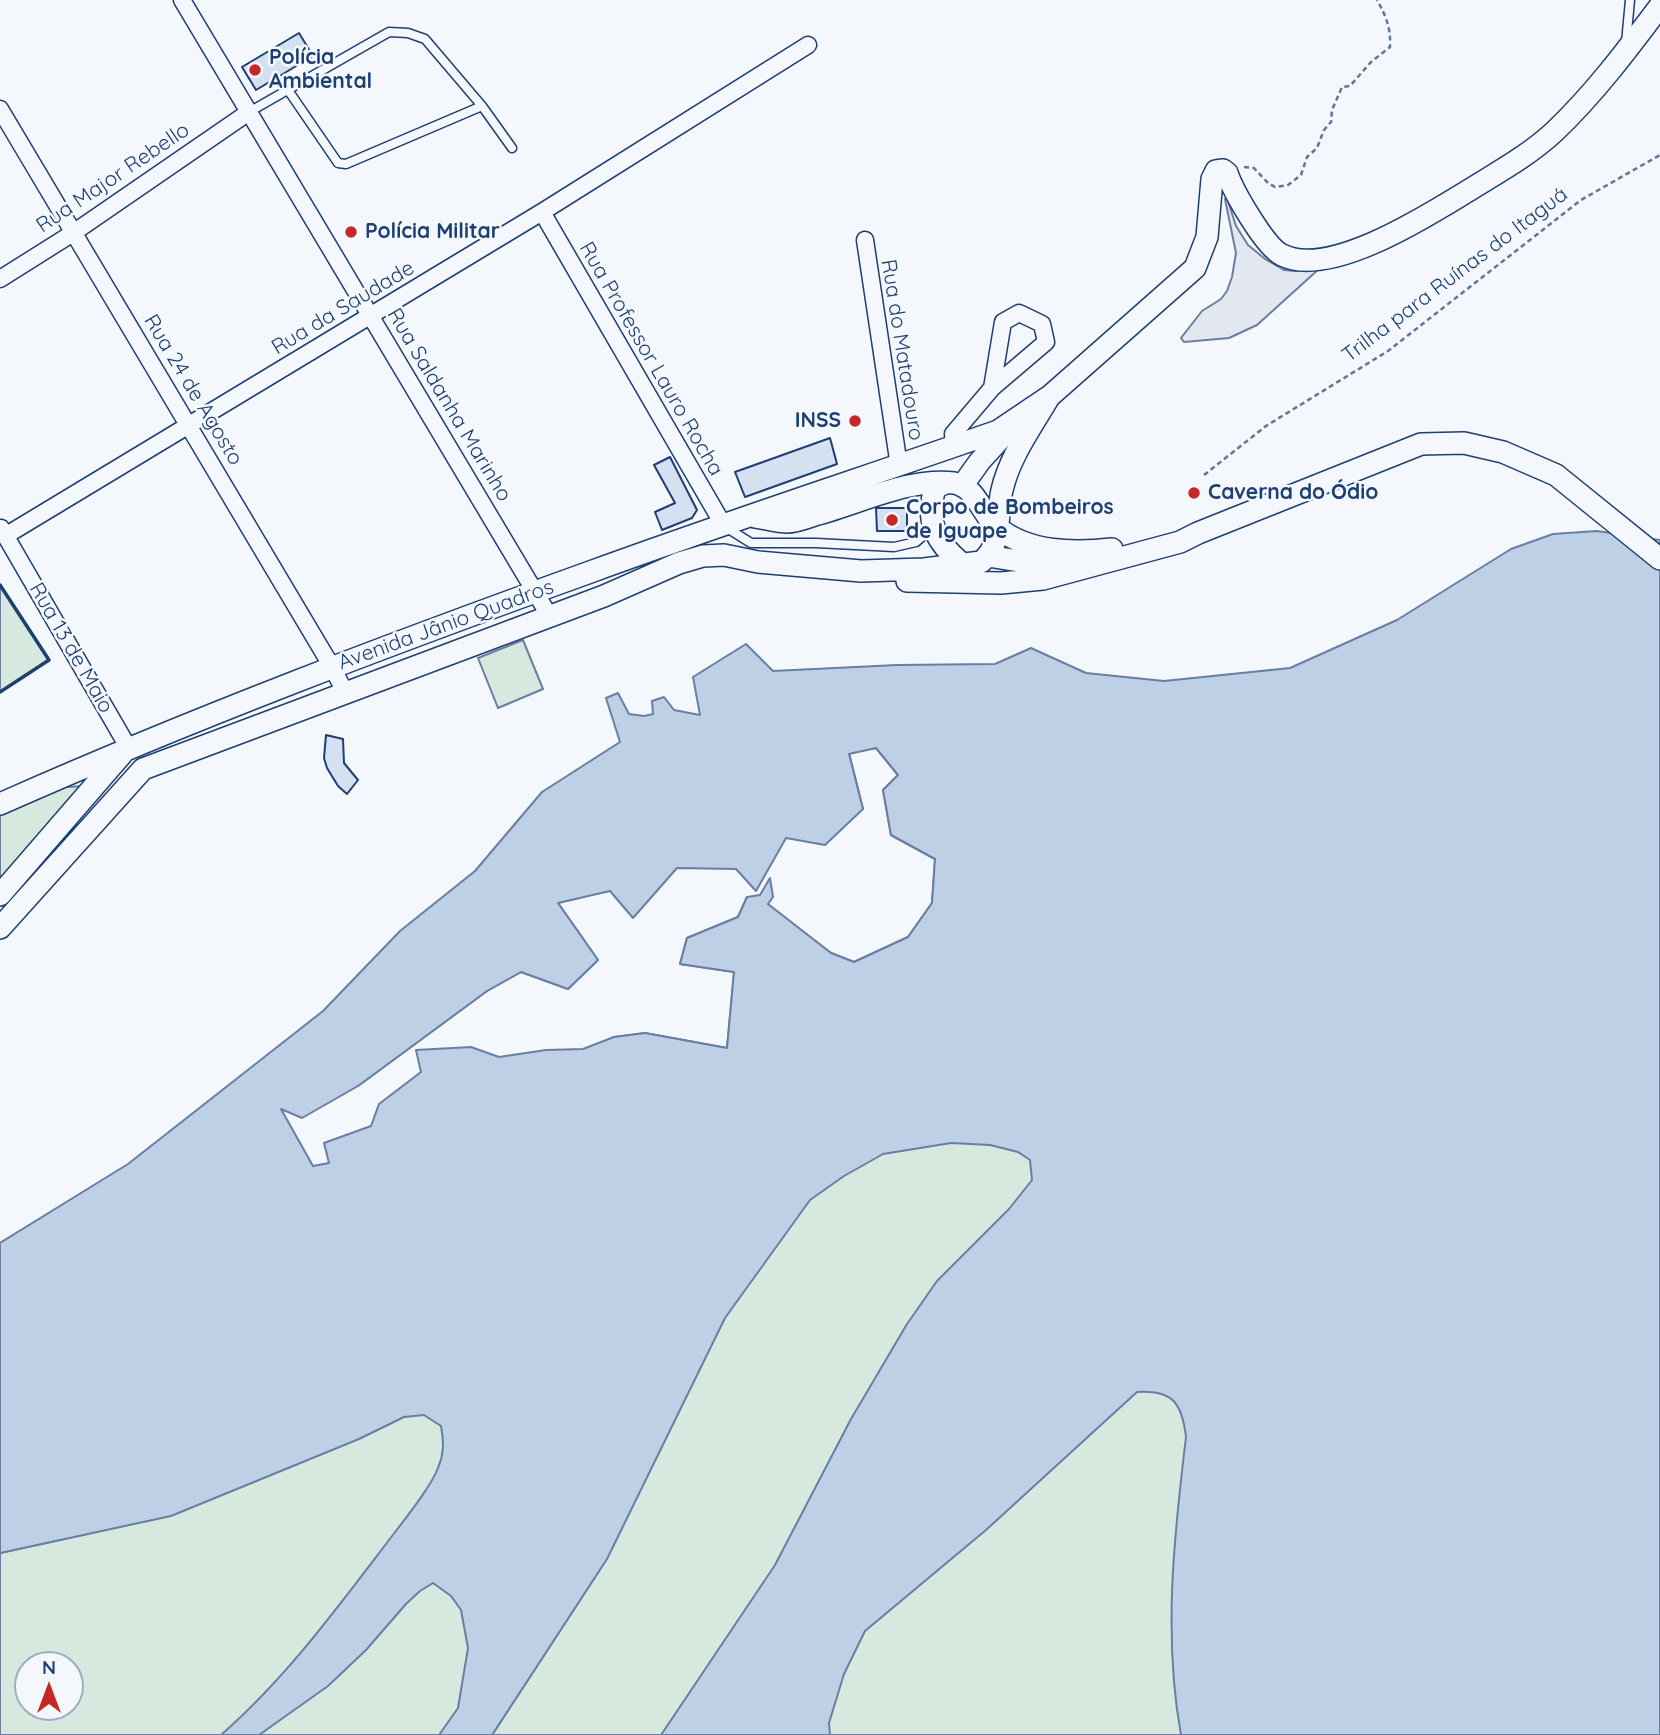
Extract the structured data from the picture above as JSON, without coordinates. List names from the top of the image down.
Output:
{
  "streets": {
    "main road": ["Avenida Jânio Quadros", "Rua 13 de Maio"],
    "street": [
      "Rua Major Rebello",
      "Rua da Saudade",
      "Rua do Matadouro",
      "Rua Professor Lauro Rocha",
      "Rua 24 de Agosto",
      "Rua Saldanha Marinho"
    ],
    "path": ["Trilha para Ruínas do Itaguá"]
  },
  "crossings": [
    ["Rua Major Rebello", "Rua 24 de Agosto"],
    ["Rua Major Rebello", "Rua Saldanha Marinho"],
    ["Rua da Saudade", "Rua Professor Lauro Rocha"],
    ["Rua da Saudade", "Rua 24 de Agosto"],
    ["Rua da Saudade", "Rua Saldanha Marinho"],
    ["Rua da Saudade", "Rua 13 de Maio"],
    ["Rua do Matadouro", "Avenida Jânio Quadros"],
    ["Rua Professor Lauro Rocha", "Avenida Jânio Quadros"],
    ["Rua 24 de Agosto", "Avenida Jânio Quadros"],
    ["Rua Saldanha Marinho", "Avenida Jânio Quadros"],
    ["Avenida Jânio Quadros", "Rua 13 de Maio"]
  ],
  "places": [
    "Polícia Ambiental",
    "Polícia Militar",
    "INSS",
    "Caverna do Ódio",
    "Corpo de Bombeiros de Iguape"
  ],
  "north": "top"
}
